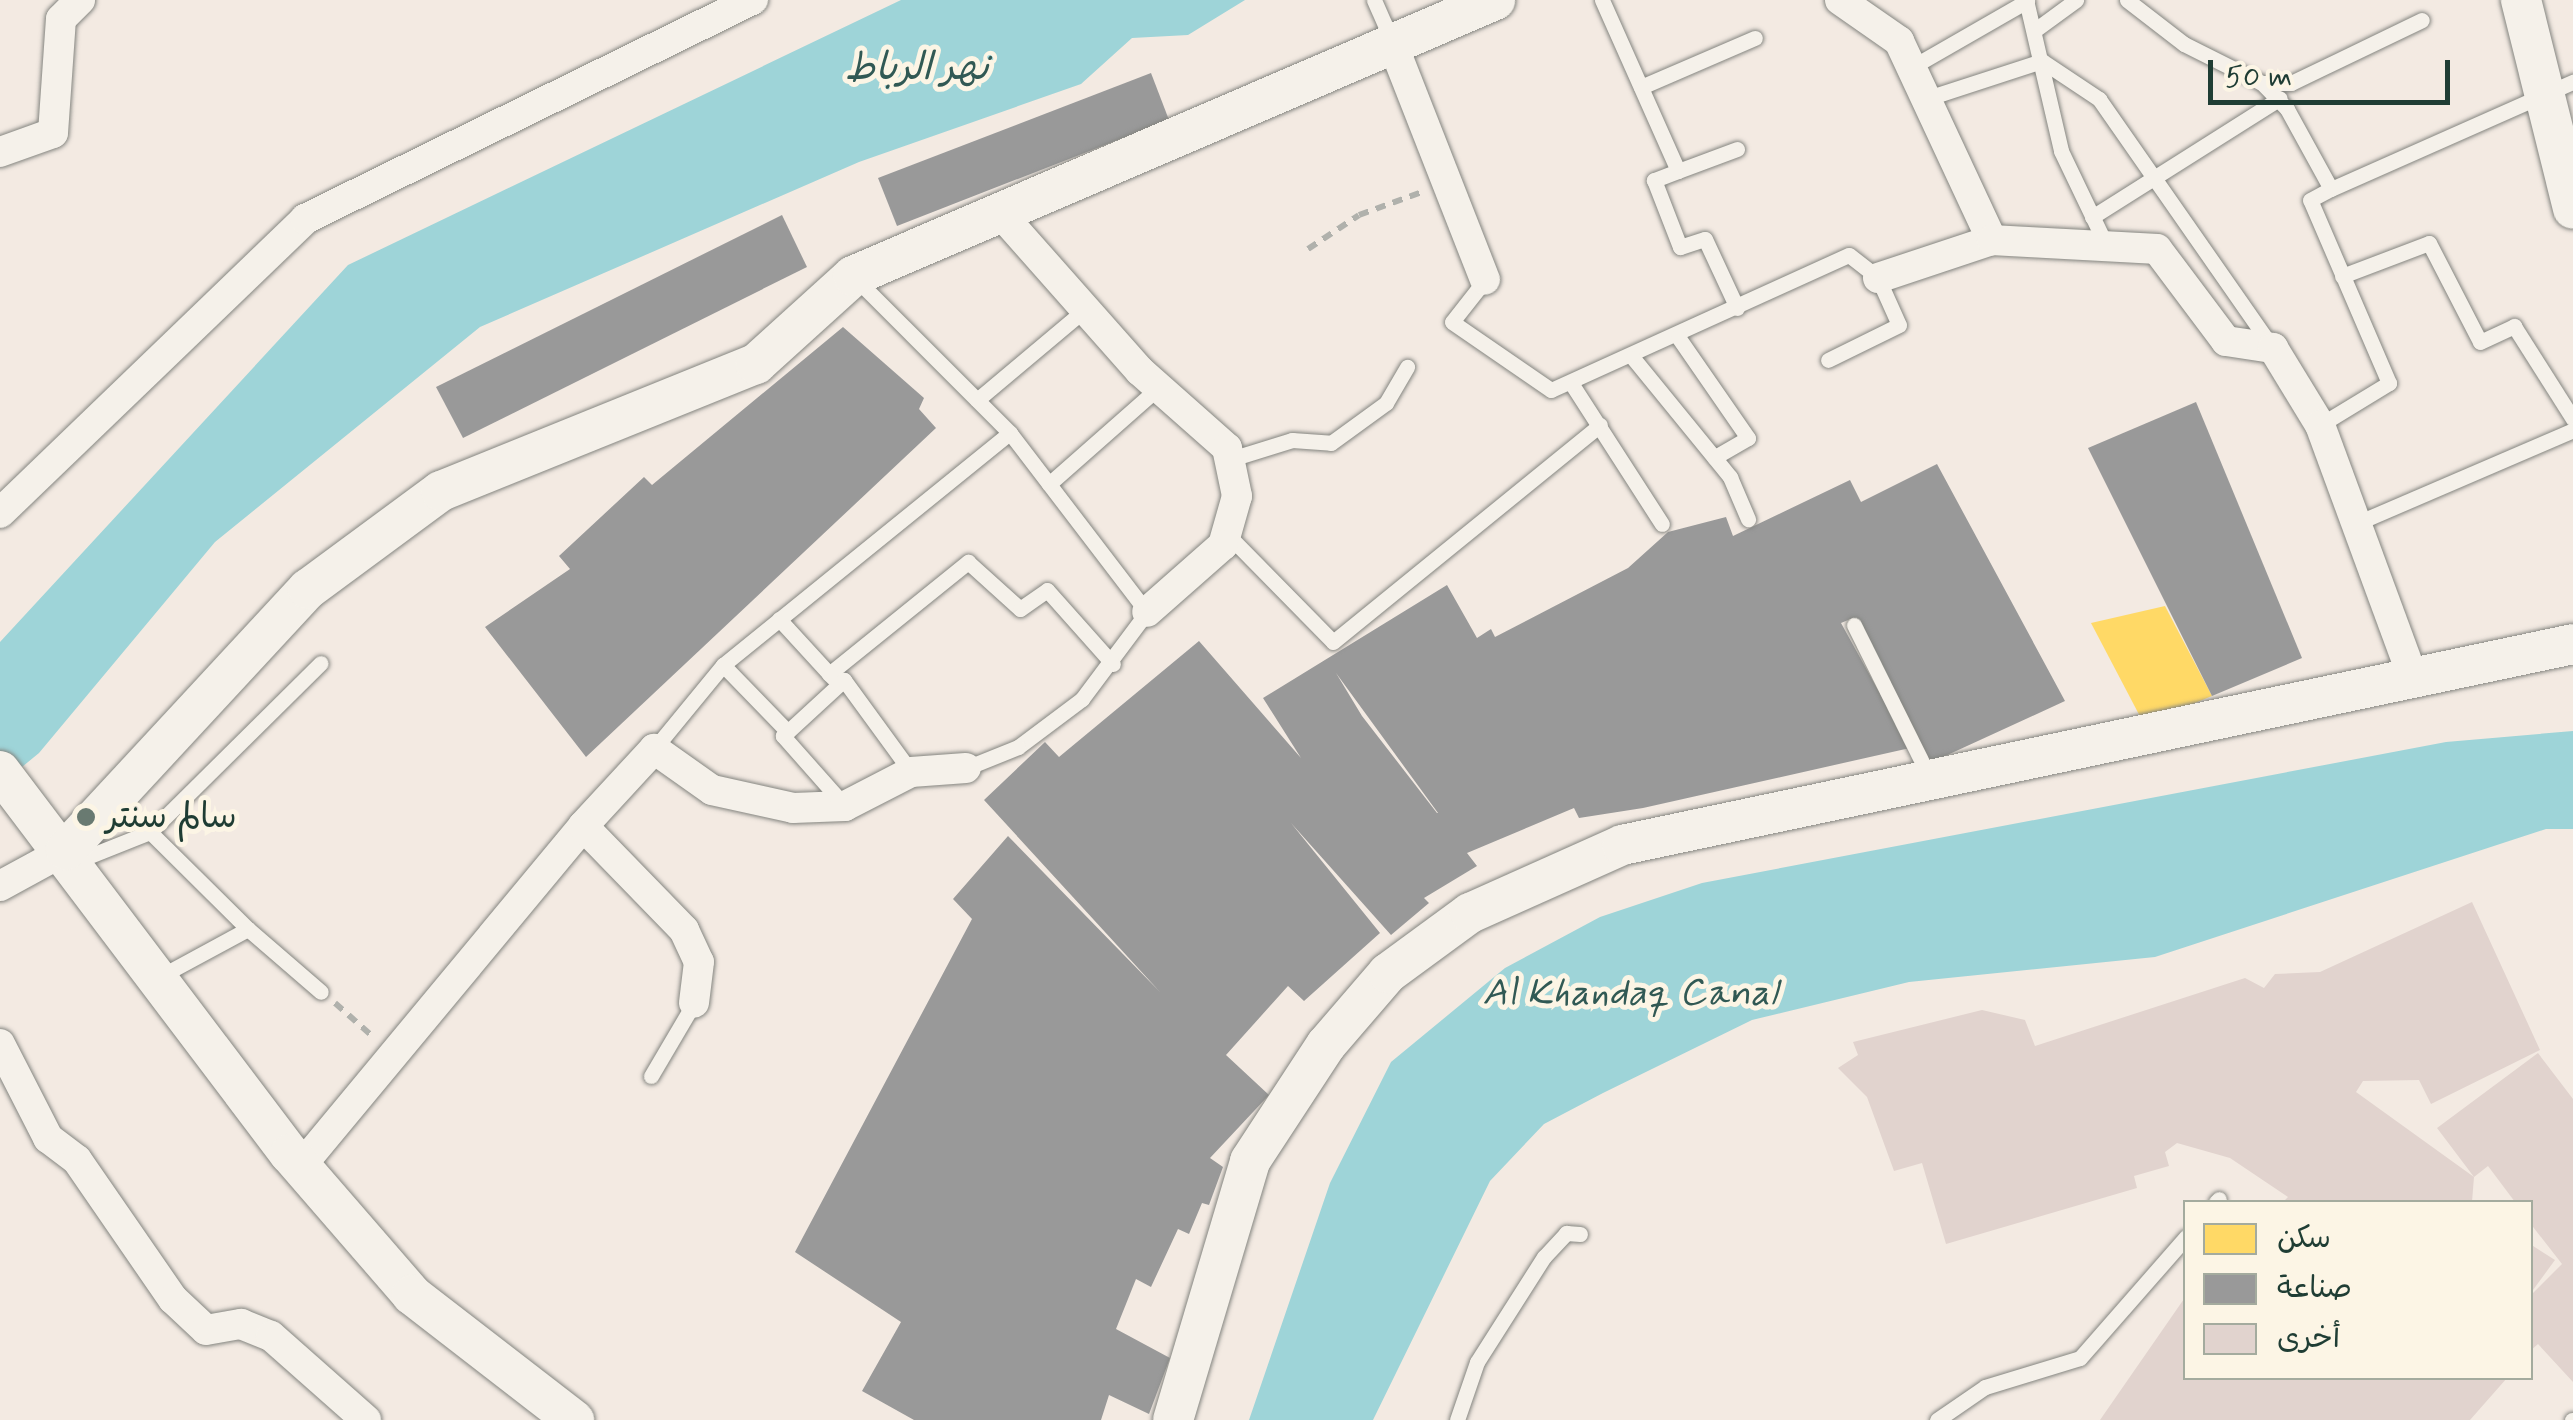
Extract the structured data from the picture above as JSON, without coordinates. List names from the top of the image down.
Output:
{
  "water": ["نهر الرباط", "Al Khandaq Canal"],
  "places": ["سالم سنتر"],
  "legend": ["سكن", "صناعة", "أخرى"],
  "scale_bar": "50 m"
}
